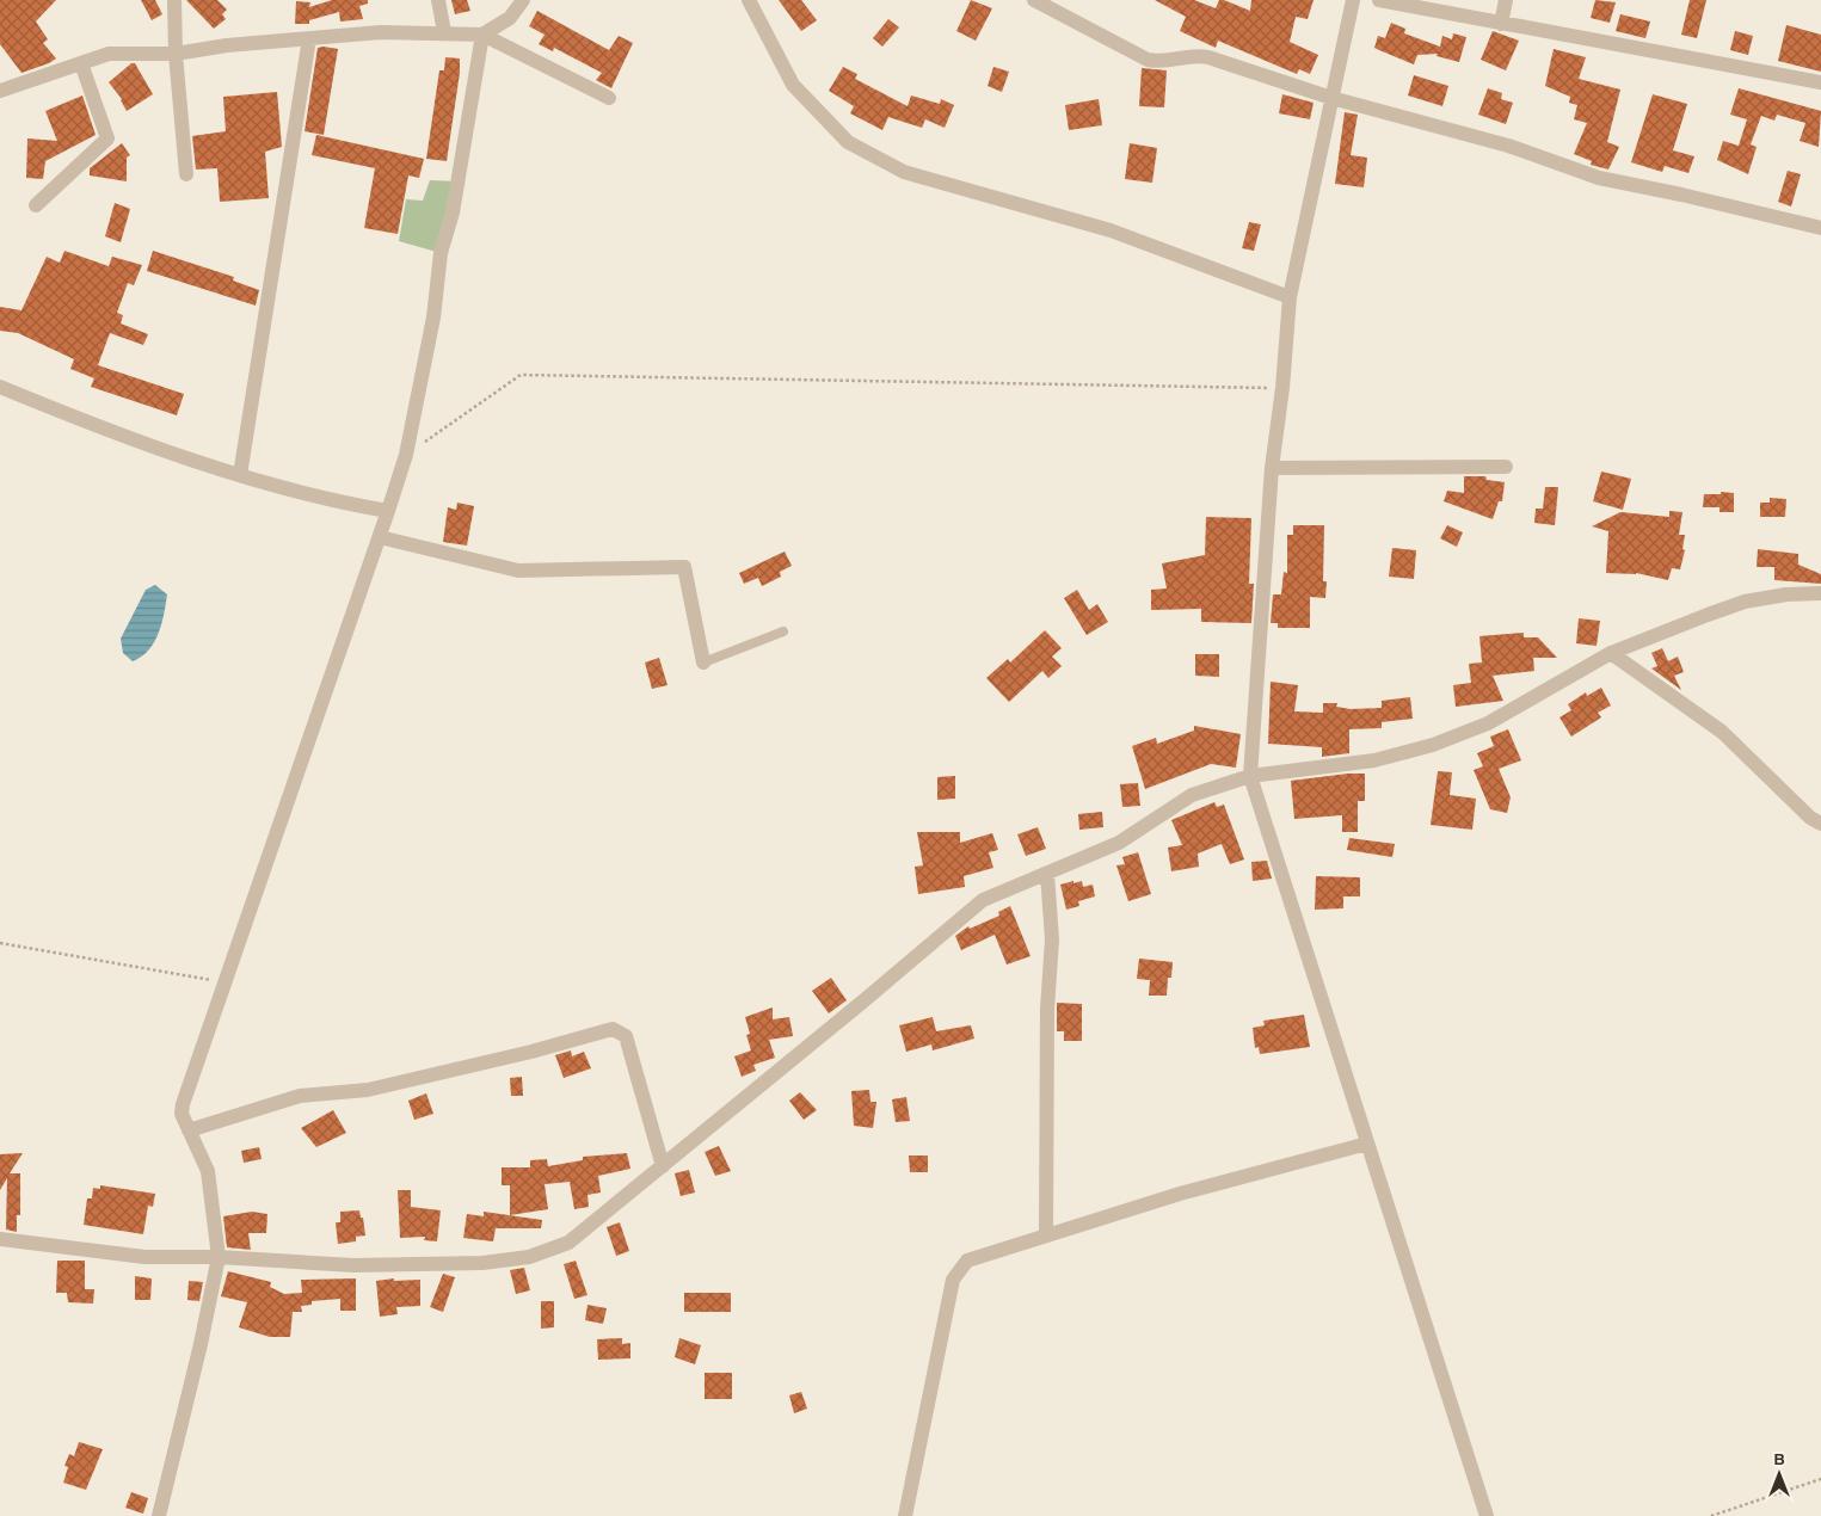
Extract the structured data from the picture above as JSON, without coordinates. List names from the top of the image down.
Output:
{
  "north": "top"
}
